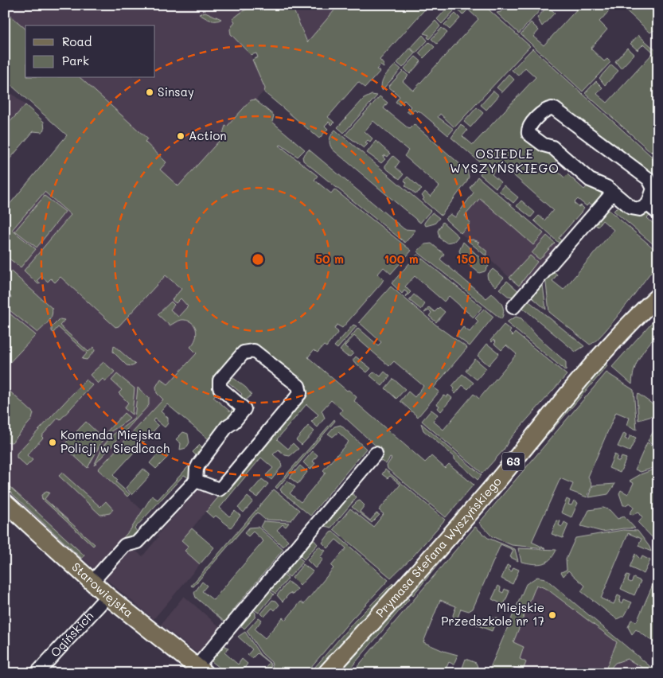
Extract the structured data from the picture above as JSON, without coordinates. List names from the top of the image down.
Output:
{
  "streets": {
    "main road": ["63", "Prymasa Stefana Wyszyńskiego", "Starowiejska"],
    "street": ["Ogińskich"]
  },
  "crossings": [
    ["Starowiejska", "Ogińskich"]
  ],
  "districts": ["OSIEDLE WYSZYŃSKIEGO"],
  "places": [
    "Sinsay",
    "Action",
    "Komenda Miejska Policji w Siedlcach",
    "Miejskie Przedszkole nr 17"
  ],
  "legend": ["Road", "Park"],
  "rings": ["50 m", "100 m", "150 m"]
}
